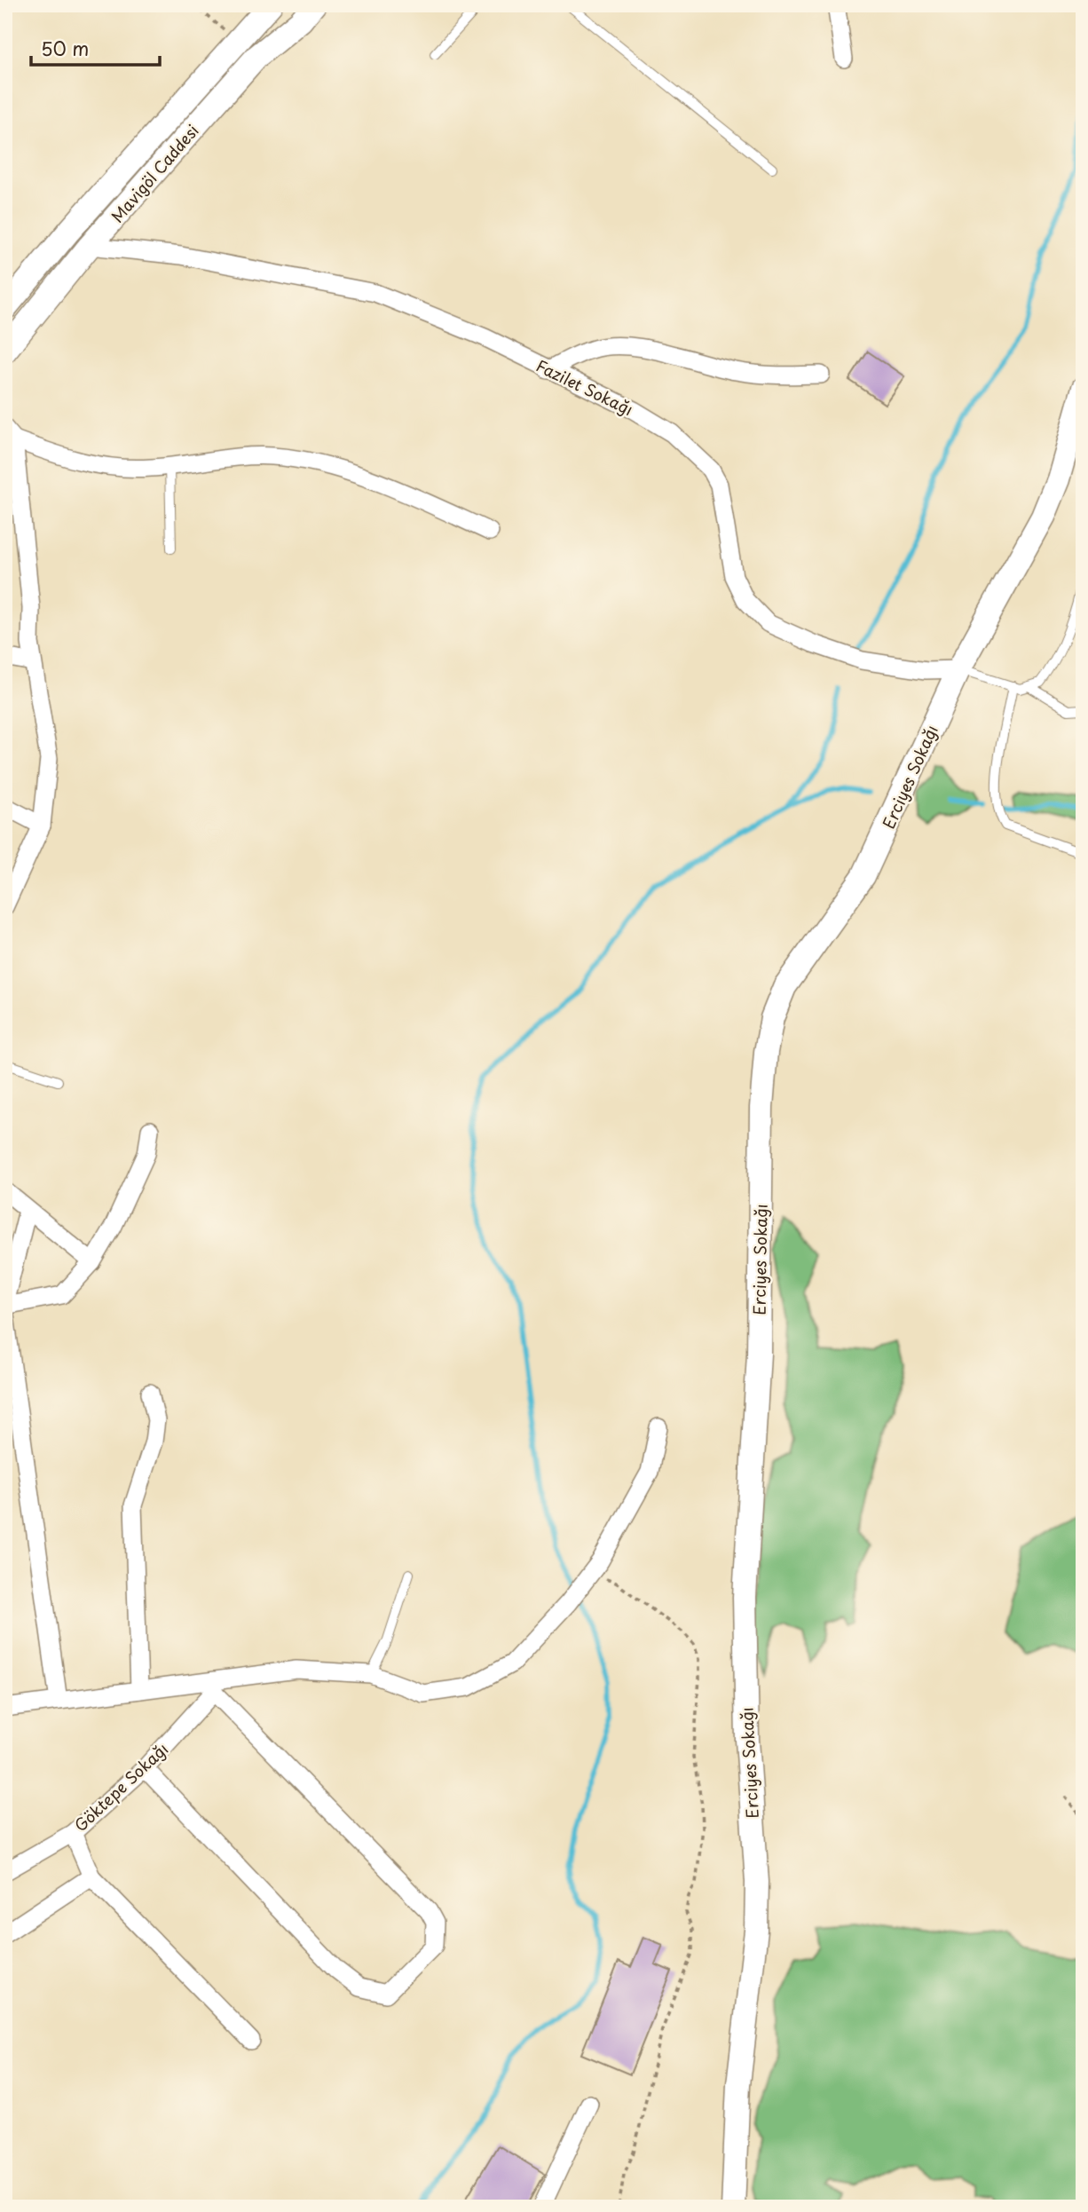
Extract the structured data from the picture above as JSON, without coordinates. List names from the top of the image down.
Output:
{
  "streets": {
    "street": [
      "Mavigöl Caddesi",
      "Fazilet Sokağı",
      "Erciyes Sokağı",
      "Göktepe Sokağı"
    ]
  },
  "crossings": [
    ["Mavigöl Caddesi", "Fazilet Sokağı"],
    ["Fazilet Sokağı", "Erciyes Sokağı"]
  ],
  "scale_bar": "50 m"
}
